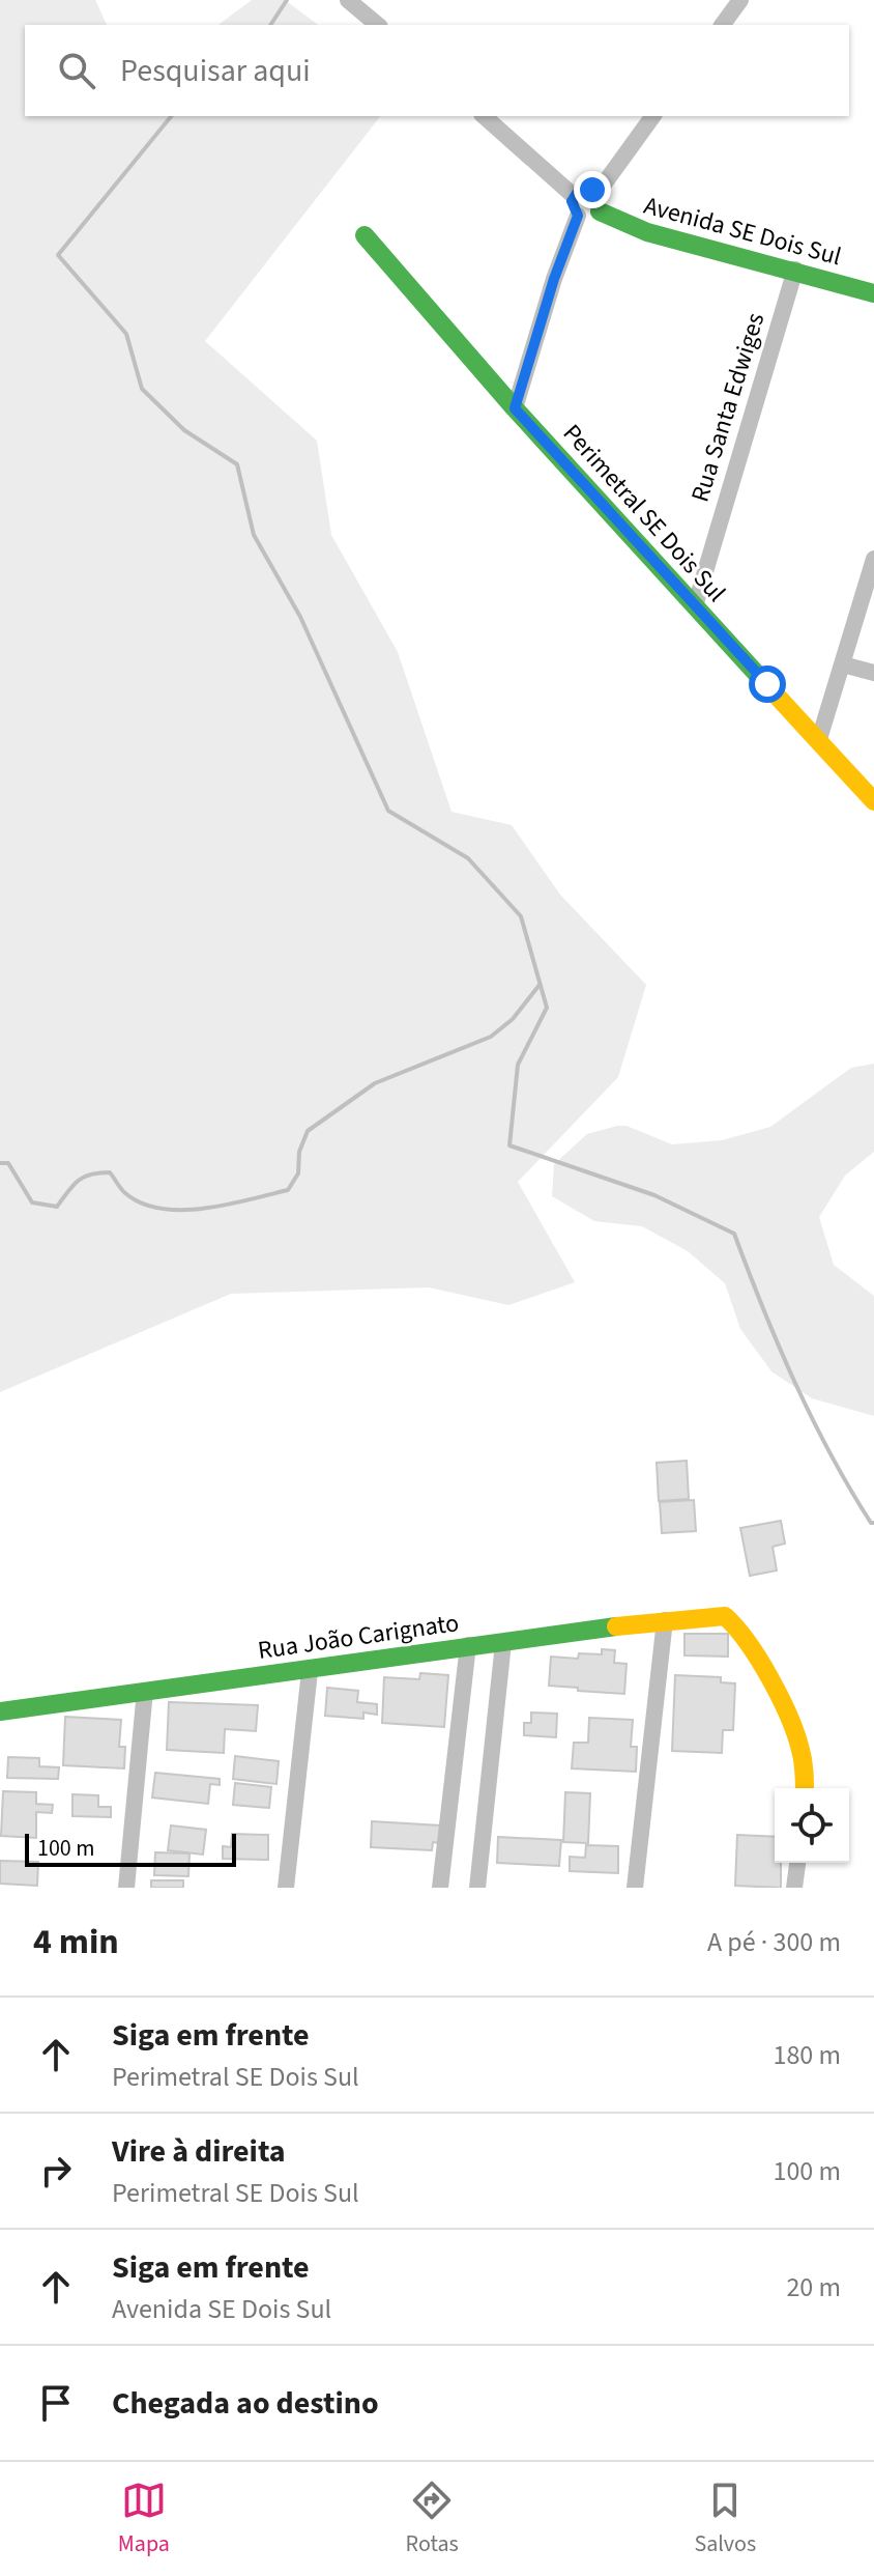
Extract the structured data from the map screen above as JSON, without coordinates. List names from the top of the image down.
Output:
{
  "streets": {
    "street": [
      "Avenida SE Dois Sul",
      "Rua Santa Edwiges",
      "Perimetral SE Dois Sul",
      "Rua João Carignato"
    ]
  },
  "crossings": [
    ["Avenida SE Dois Sul", "Rua Santa Edwiges"],
    ["Rua Santa Edwiges", "Perimetral SE Dois Sul"]
  ],
  "scale_bar": "100 m",
  "page": {
    "search": "Pesquisar aqui",
    "scale": "100 m",
    "heading": ["4 min", "A pé · 300 m"],
    "list": [
      ["Siga em frente", "Perimetral SE Dois Sul", "180 m"],
      ["Vire à direita", "Perimetral SE Dois Sul", "100 m"],
      ["Siga em frente", "Avenida SE Dois Sul", "20 m"],
      "Chegada ao destino"
    ],
    "nav": ["Mapa", "Rotas", "Salvos"]
  }
}
